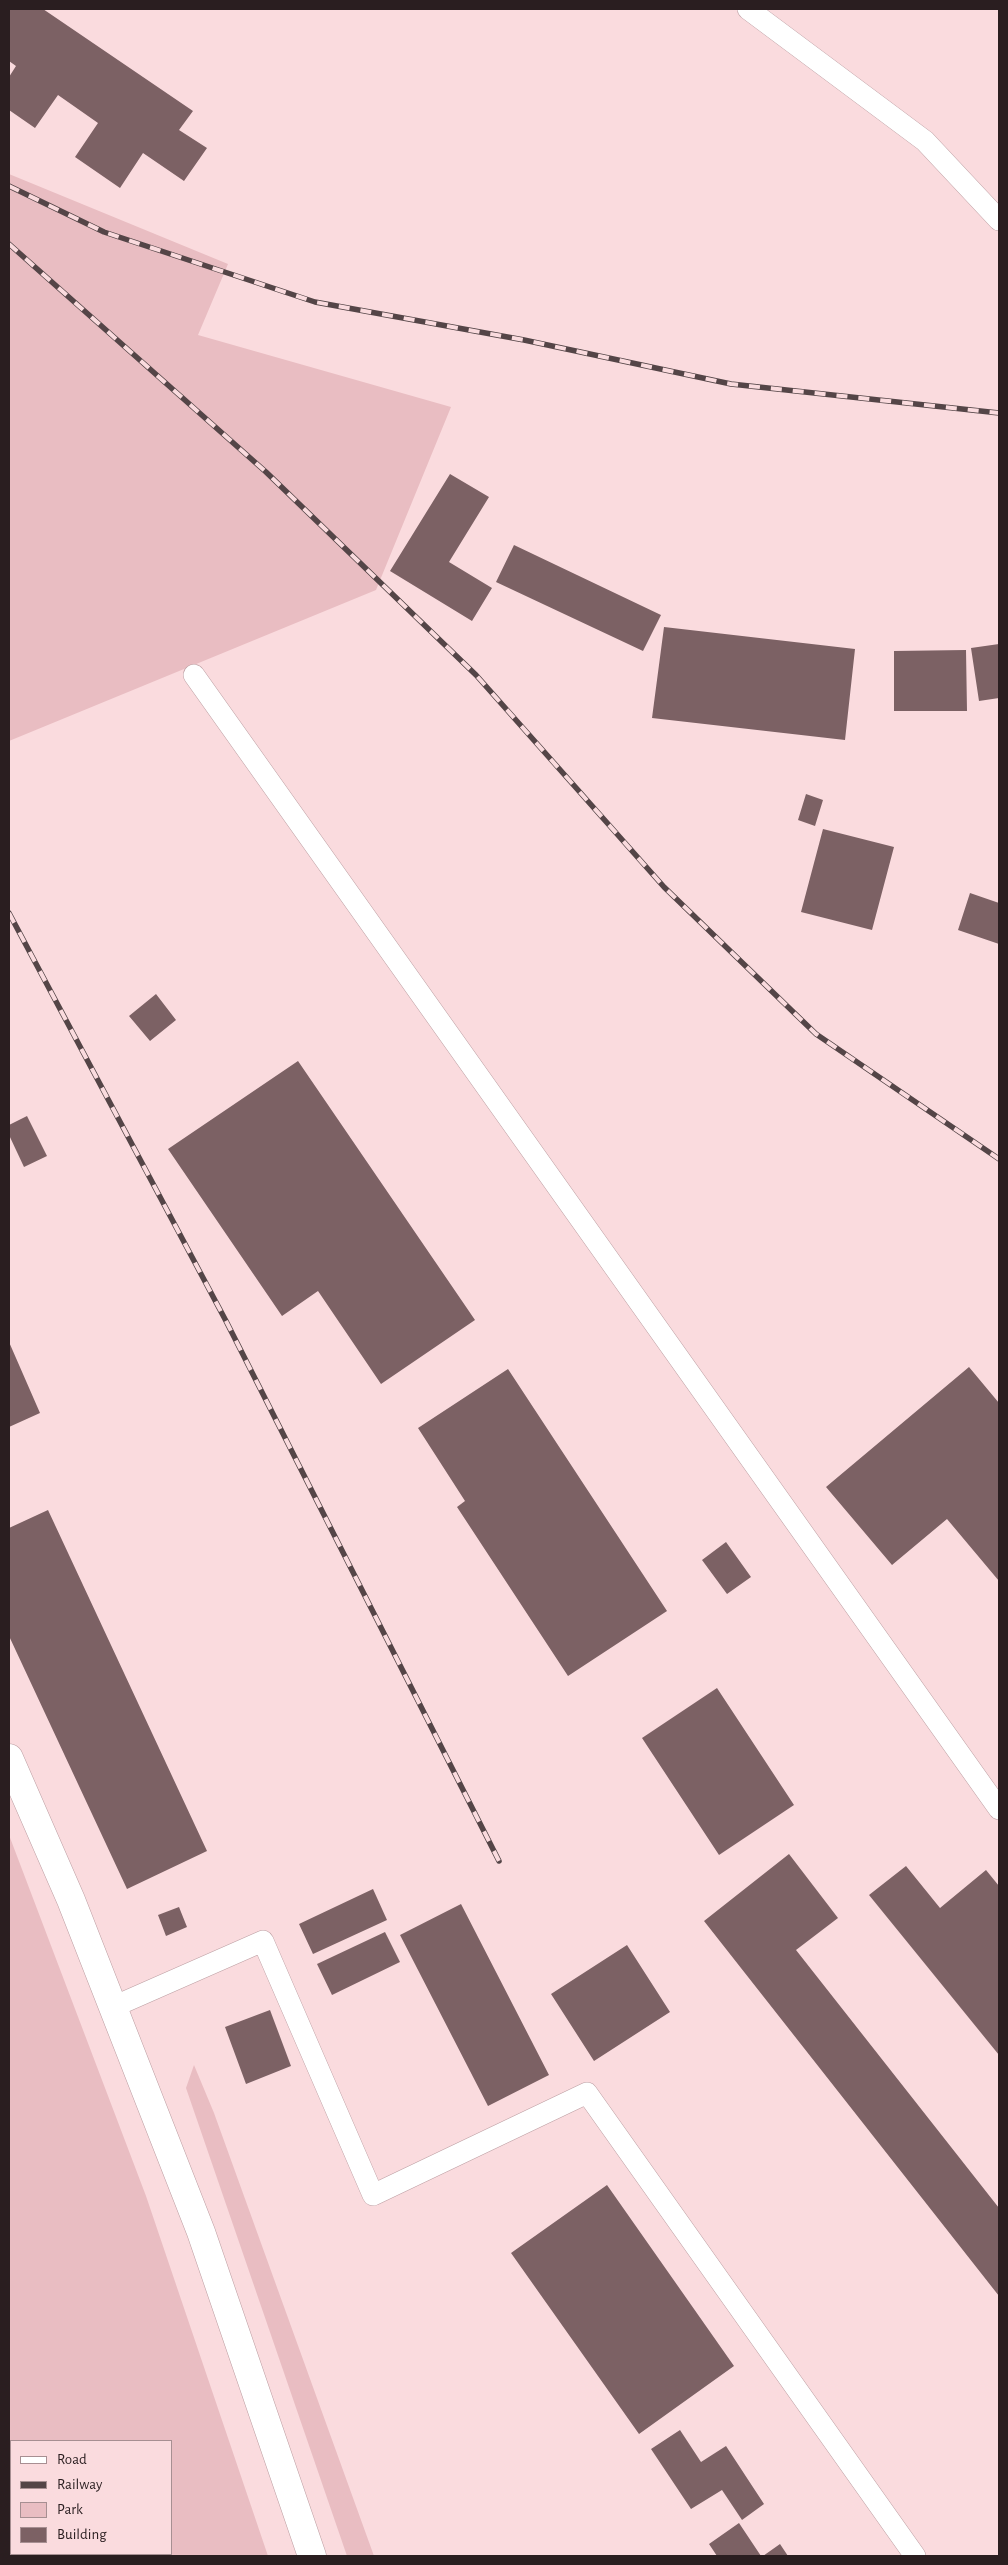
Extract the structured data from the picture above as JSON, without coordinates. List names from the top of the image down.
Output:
{
  "legend": [
    "Road",
    "Railway",
    "Park",
    "Building"
  ]
}
